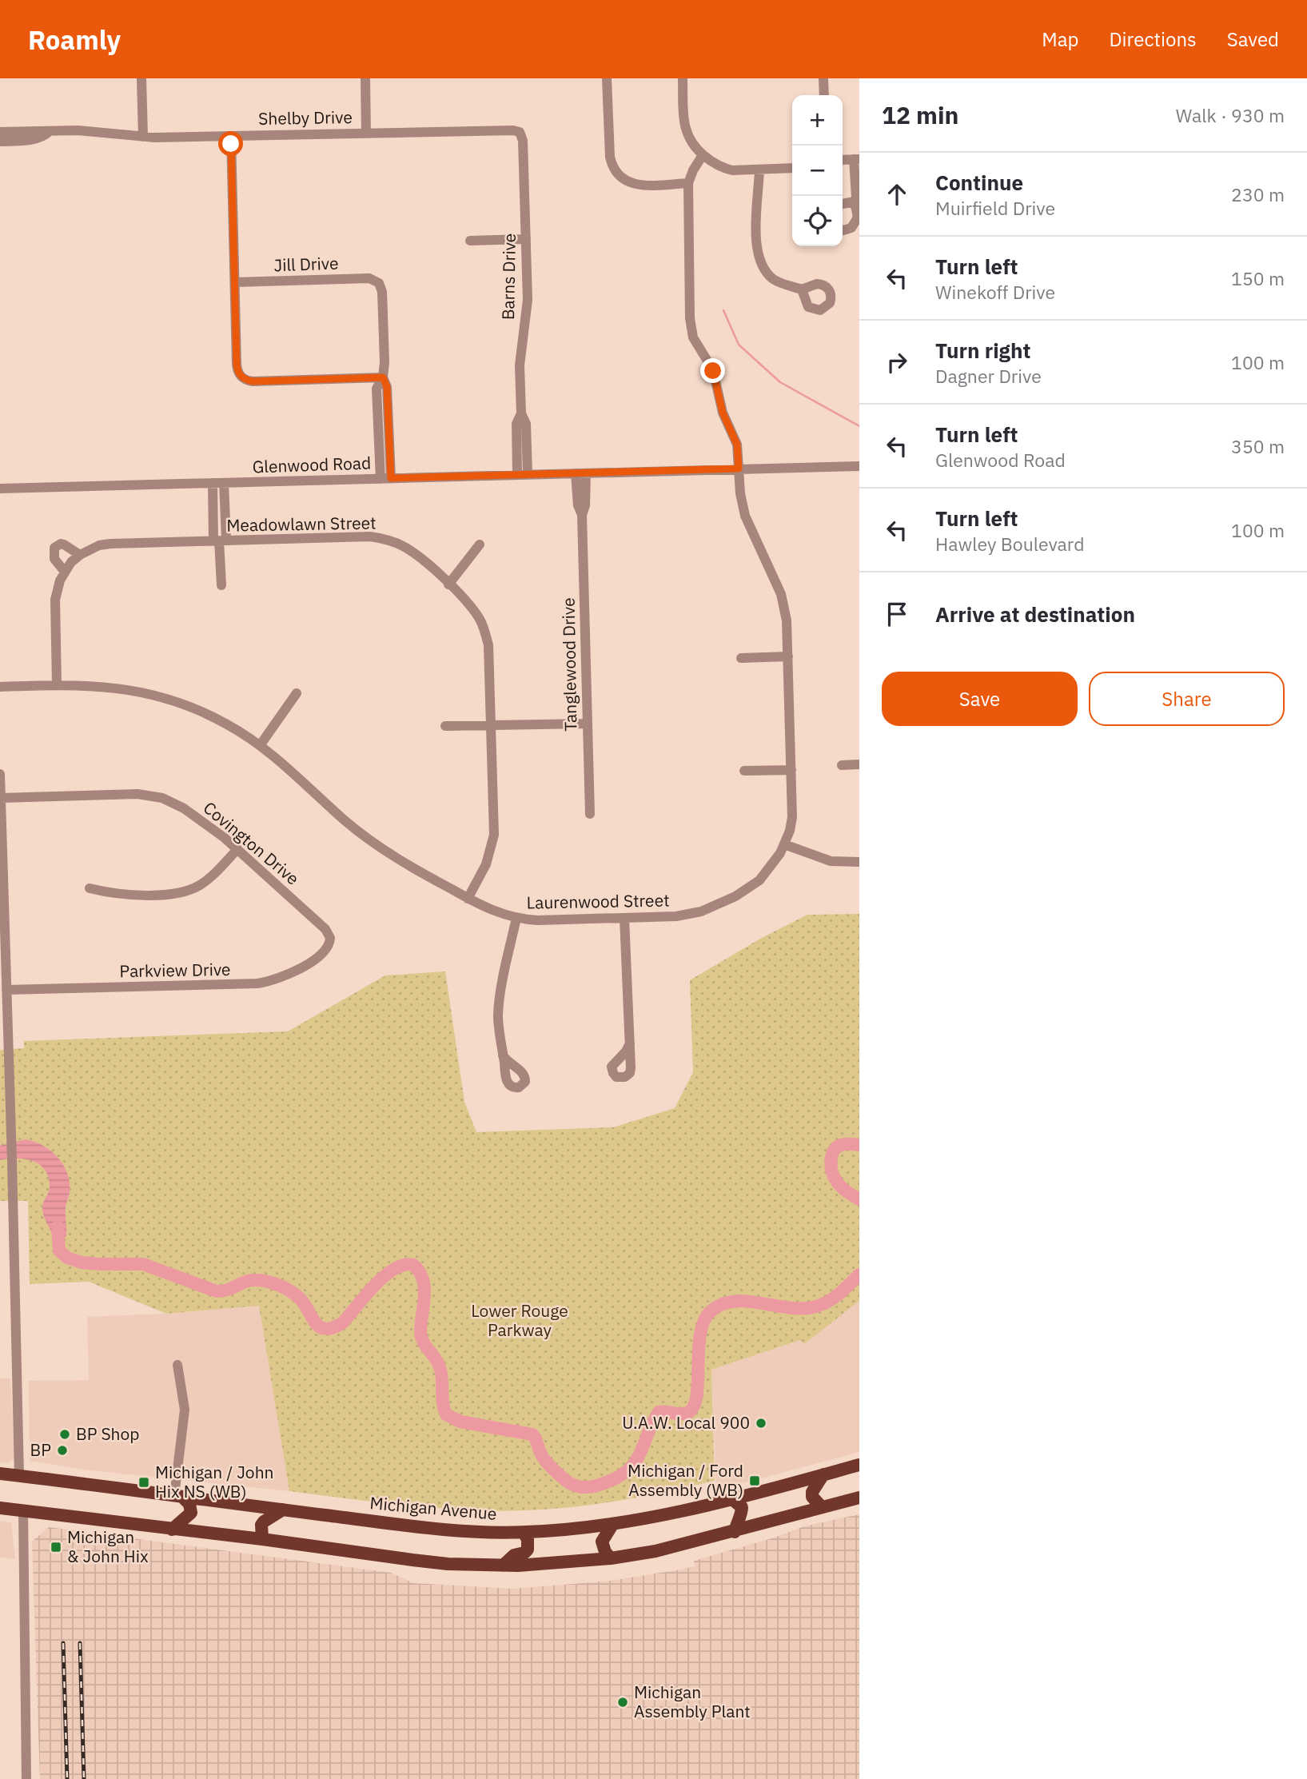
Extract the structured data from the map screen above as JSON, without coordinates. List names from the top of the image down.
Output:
{
  "streets": {
    "main road": ["Michigan Avenue"],
    "street": [
      "Shelby Drive",
      "Jill Drive",
      "Barns Drive",
      "Glenwood Road",
      "Meadowlawn Street",
      "Tanglewood Drive",
      "Covington Drive",
      "Laurenwood Street",
      "Parkview Drive"
    ]
  },
  "crossings": [
    ["Shelby Drive", "Barns Drive"],
    ["Barns Drive", "Glenwood Road"],
    ["Glenwood Road", "Tanglewood Drive"],
    ["Glenwood Road", "Laurenwood Street"],
    ["Meadowlawn Street", "Laurenwood Street"],
    ["Covington Drive", "Parkview Drive"]
  ],
  "parks": ["Lower Rouge Parkway"],
  "places": {
    "other": [
      "U.A.W. Local 900",
      "BP Shop",
      "BP",
      "Michigan Assembly Plant"
    ],
    "transit": ["Michigan / Ford Assembly (WB)", "Michigan / John Hix NS (WB)", "Michigan & John Hix"]
  },
  "page": {
    "header": "Roamly",
    "nav": ["Map", "Directions", "Saved"],
    "heading": ["12 min", "Walk · 930 m"],
    "map_buttons": ["+", "−"],
    "list": [
      ["Continue", "Muirfield Drive", "230 m"],
      ["Turn left", "Winekoff Drive", "150 m"],
      ["Turn right", "Dagner Drive", "100 m"],
      ["Turn left", "Glenwood Road", "350 m"],
      ["Turn left", "Hawley Boulevard", "100 m"],
      "Arrive at destination"
    ],
    "buttons": ["Save", "Share"]
  }
}
